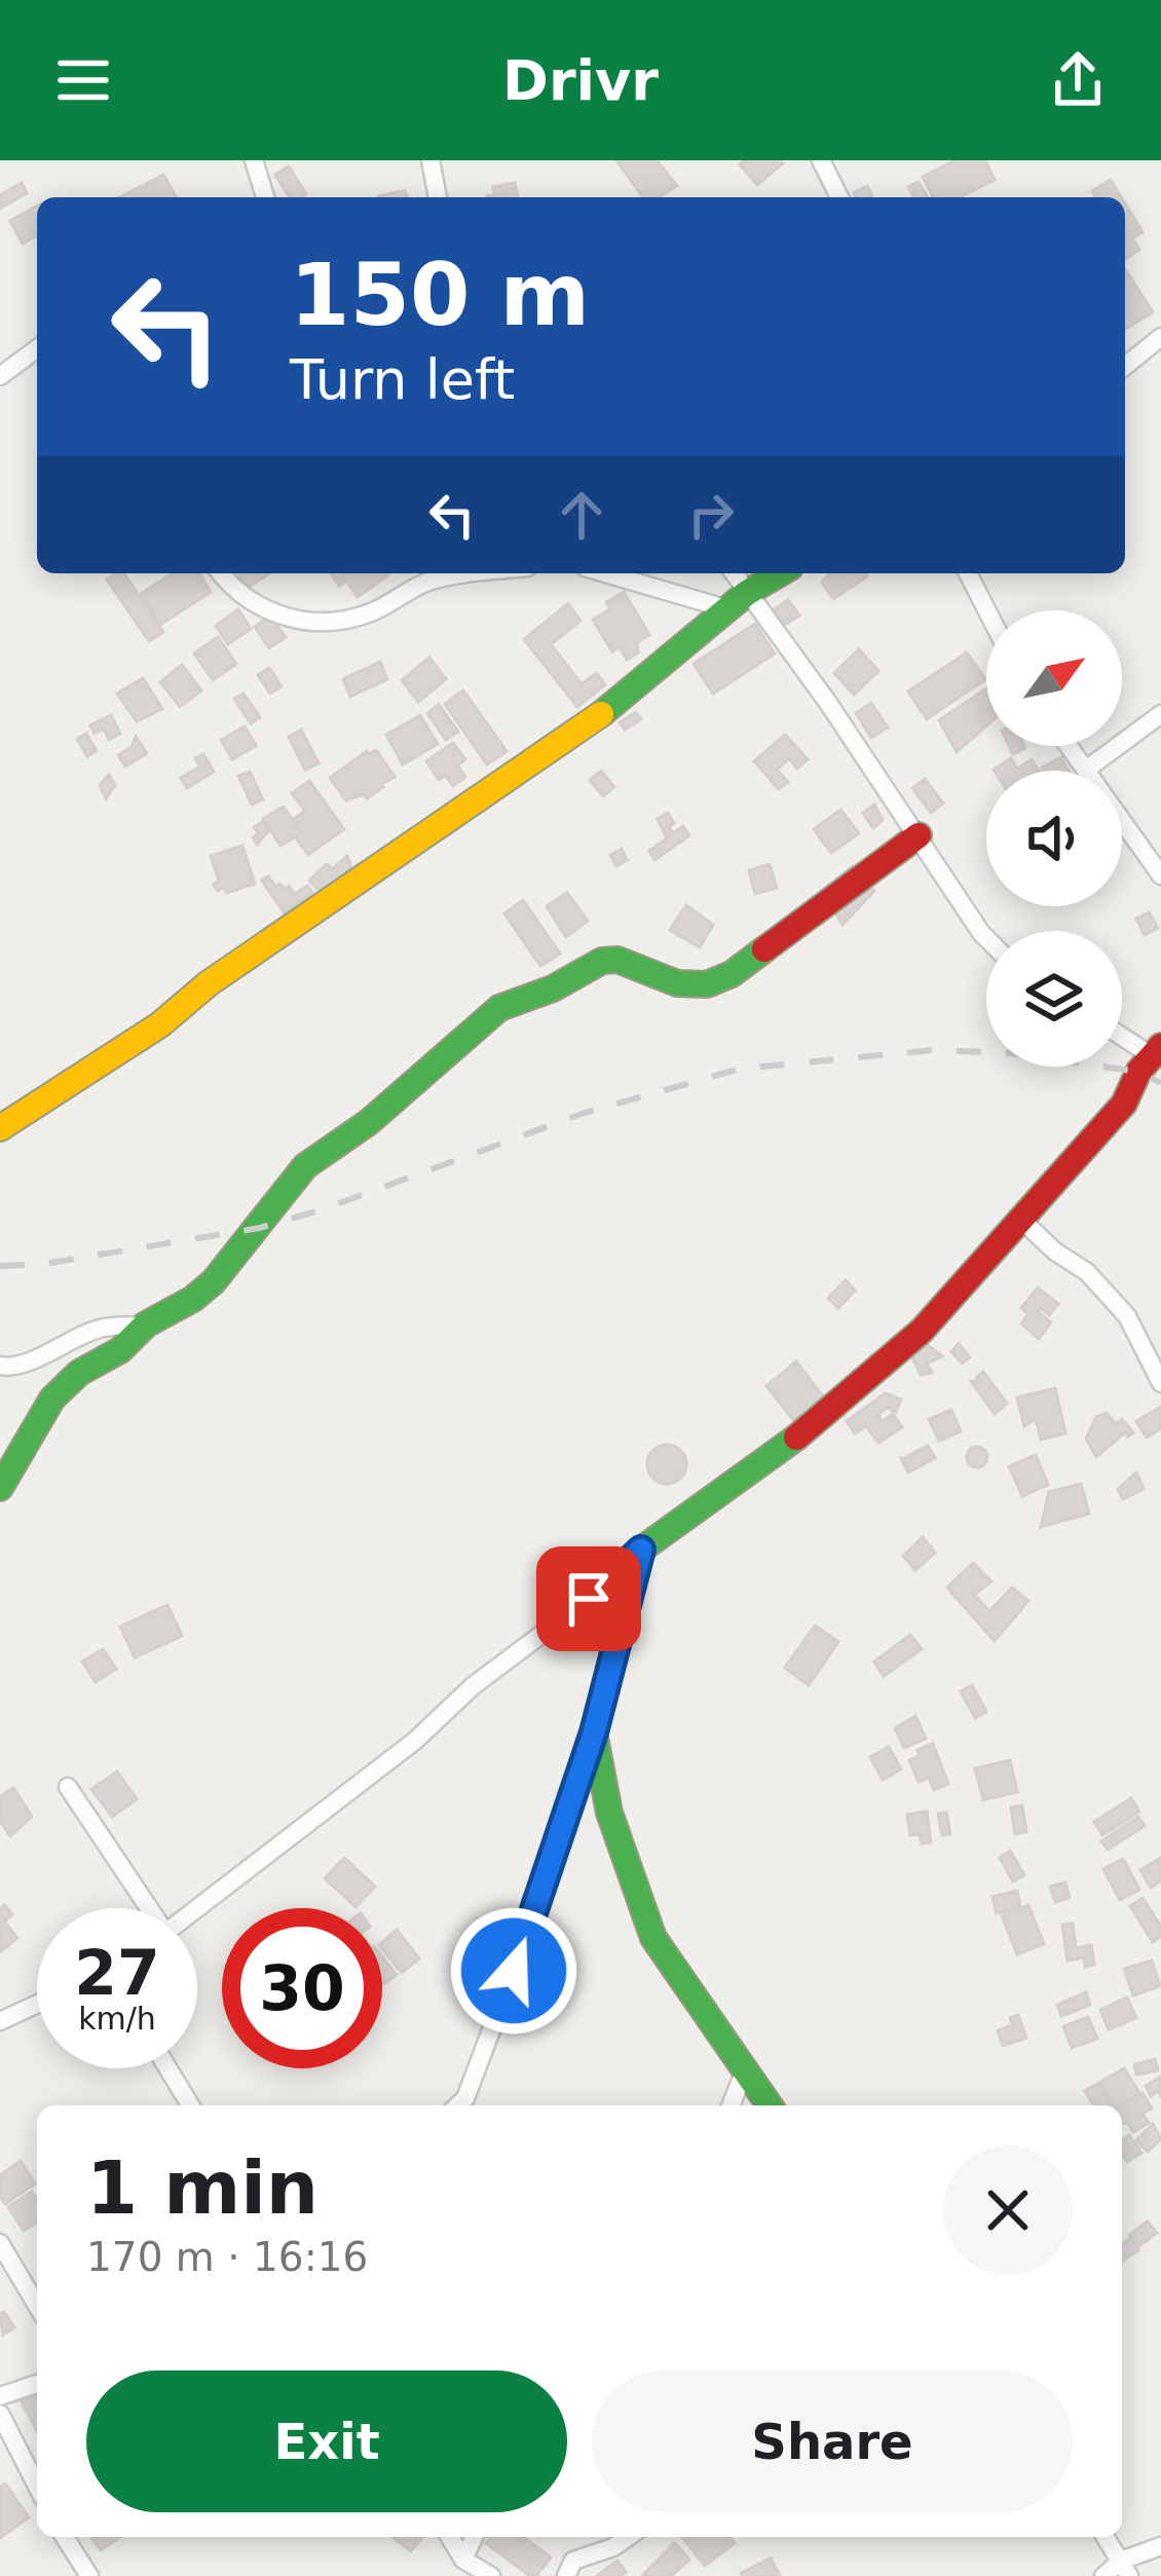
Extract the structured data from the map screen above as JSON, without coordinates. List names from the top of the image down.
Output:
{
  "north": "top right",
  "page": {
    "header": "Drivr",
    "turn": ["150 m", "Turn left"],
    "speed": "27 km/h",
    "limit": "30",
    "heading": ["1 min", "170 m · 16:16"],
    "buttons": ["Exit", "Share"]
  }
}
